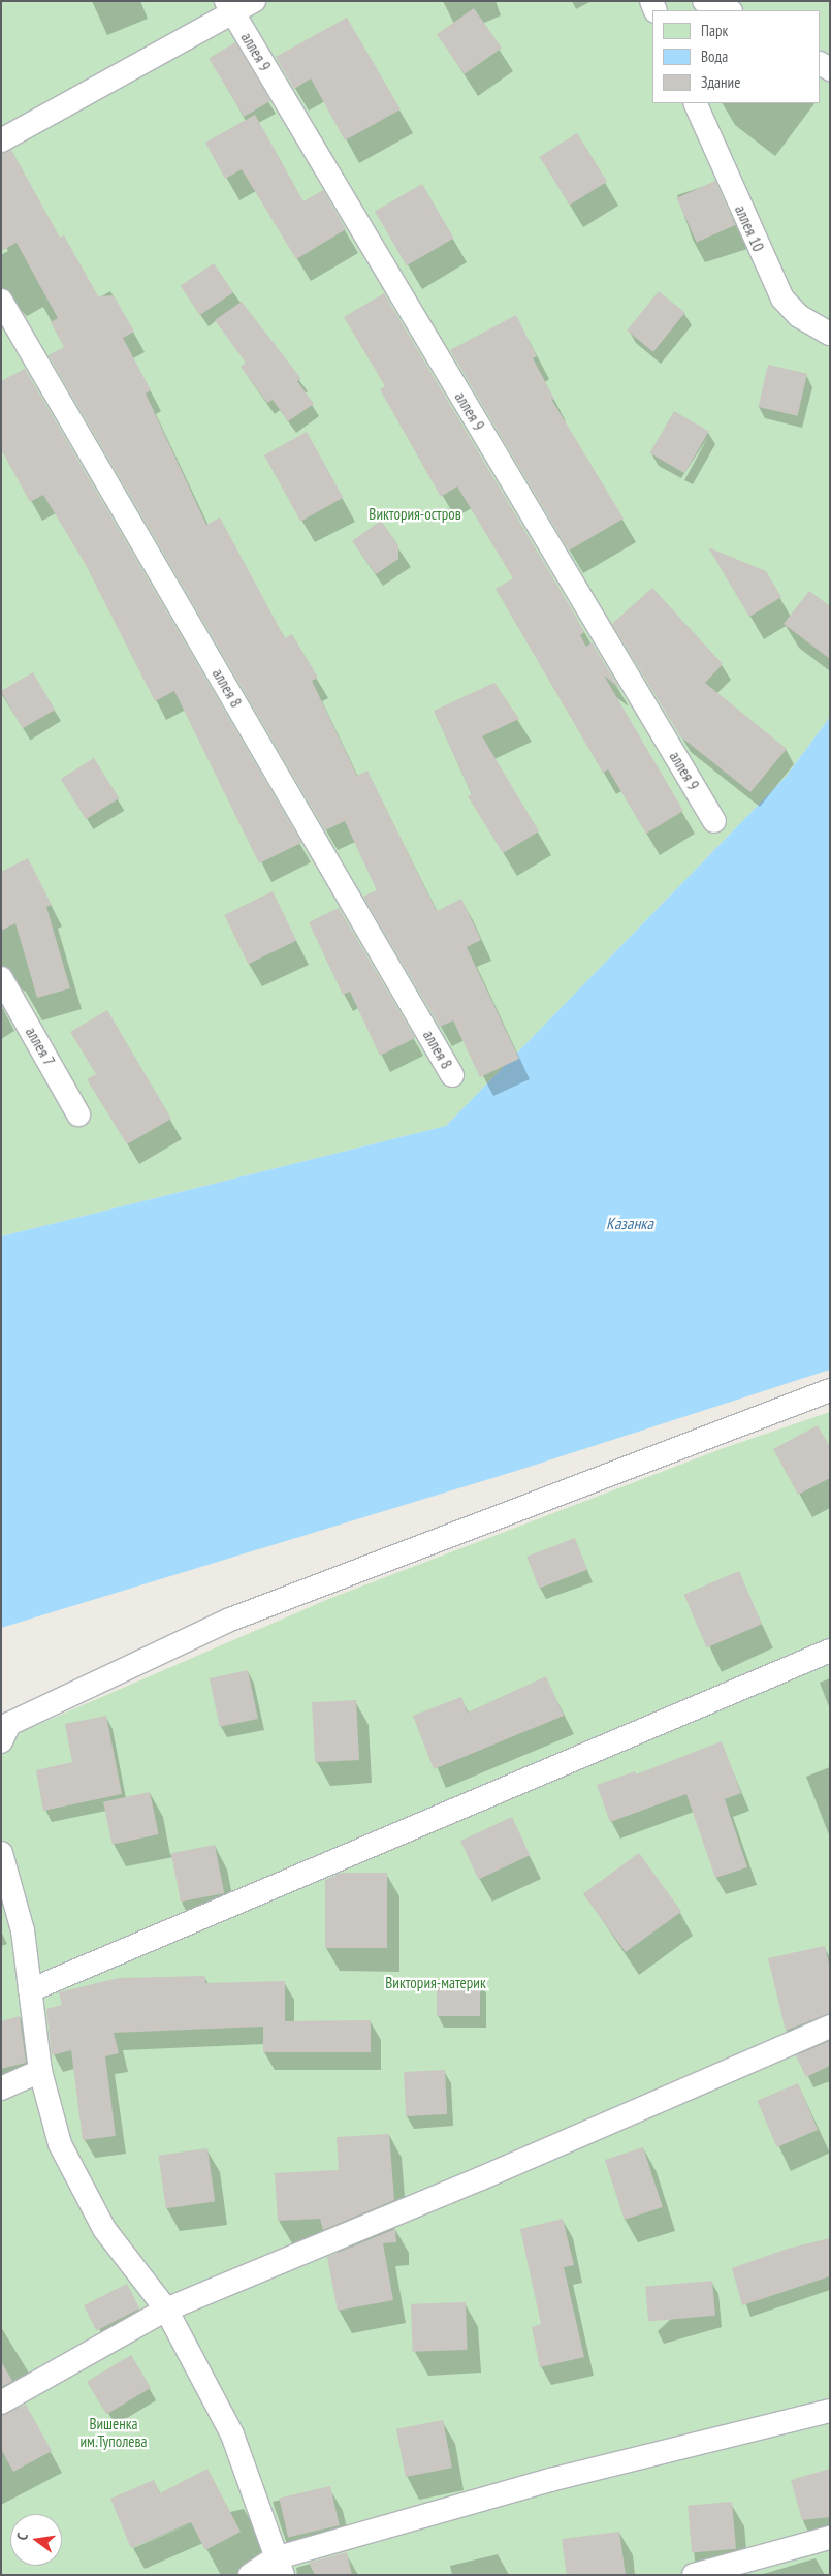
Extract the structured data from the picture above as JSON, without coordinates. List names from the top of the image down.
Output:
{
  "streets": {
    "lane": [
      "аллея 9",
      "аллея 10",
      "аллея 8",
      "аллея 7"
    ]
  },
  "water": ["Казанка"],
  "parks": ["Виктория-остров", "Виктория-материк", "Вишенка им.Туполева"],
  "legend": ["Парк", "Вода", "Здание"],
  "north": "left"
}
